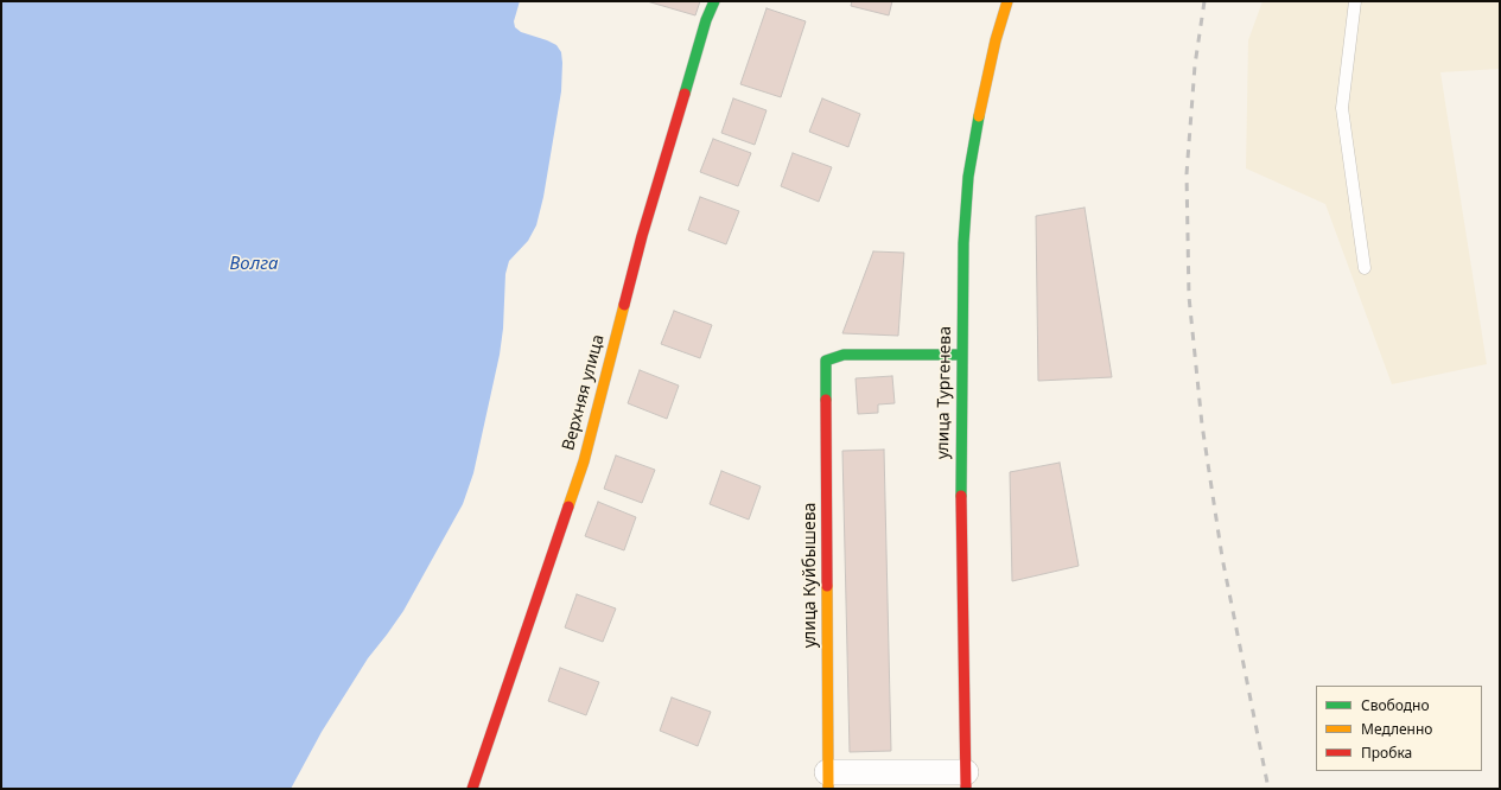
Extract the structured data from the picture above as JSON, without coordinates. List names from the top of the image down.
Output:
{
  "streets": {
    "street": ["Верхняя улица", "улица Тургенева", "улица Куйбышева"]
  },
  "crossings": [
    ["улица Тургенева", "улица Куйбышева"]
  ],
  "water": ["Волга"],
  "legend": ["Свободно", "Медленно", "Пробка"]
}
